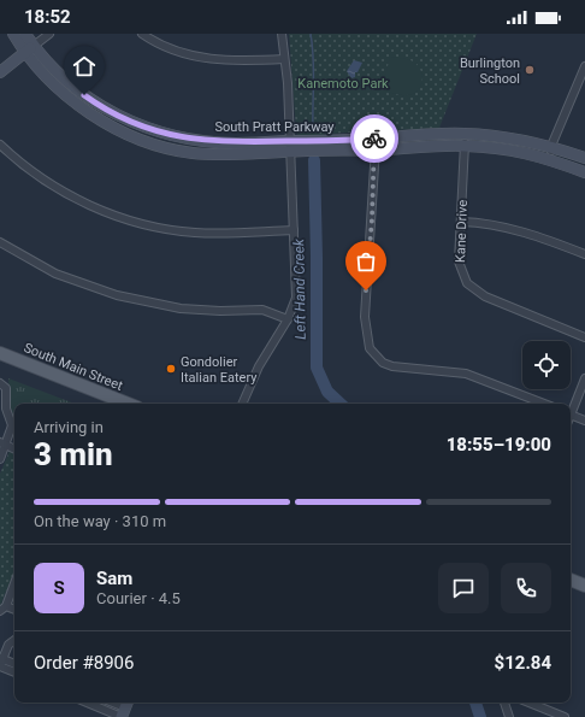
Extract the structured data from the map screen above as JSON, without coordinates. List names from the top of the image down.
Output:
{
  "streets": {
    "main road": ["South Main Street"],
    "street": ["South Pratt Parkway", "Kane Drive"]
  },
  "crossings": [
    ["South Pratt Parkway", "Kane Drive"]
  ],
  "water": ["Left Hand Creek"],
  "parks": ["Kanemoto Park"],
  "places": ["Burlington School", "Gondolier Italian Eatery"],
  "page": {
    "status": "18:52",
    "heading": ["3 min", "Arriving in", "18:55–19:00"],
    "panel": [
      "Sam",
      "Courier · 4.5",
      "Order #8906",
      "$12.84"
    ],
    "bar": "On the way · 310 m",
    "round": "S"
  }
}
